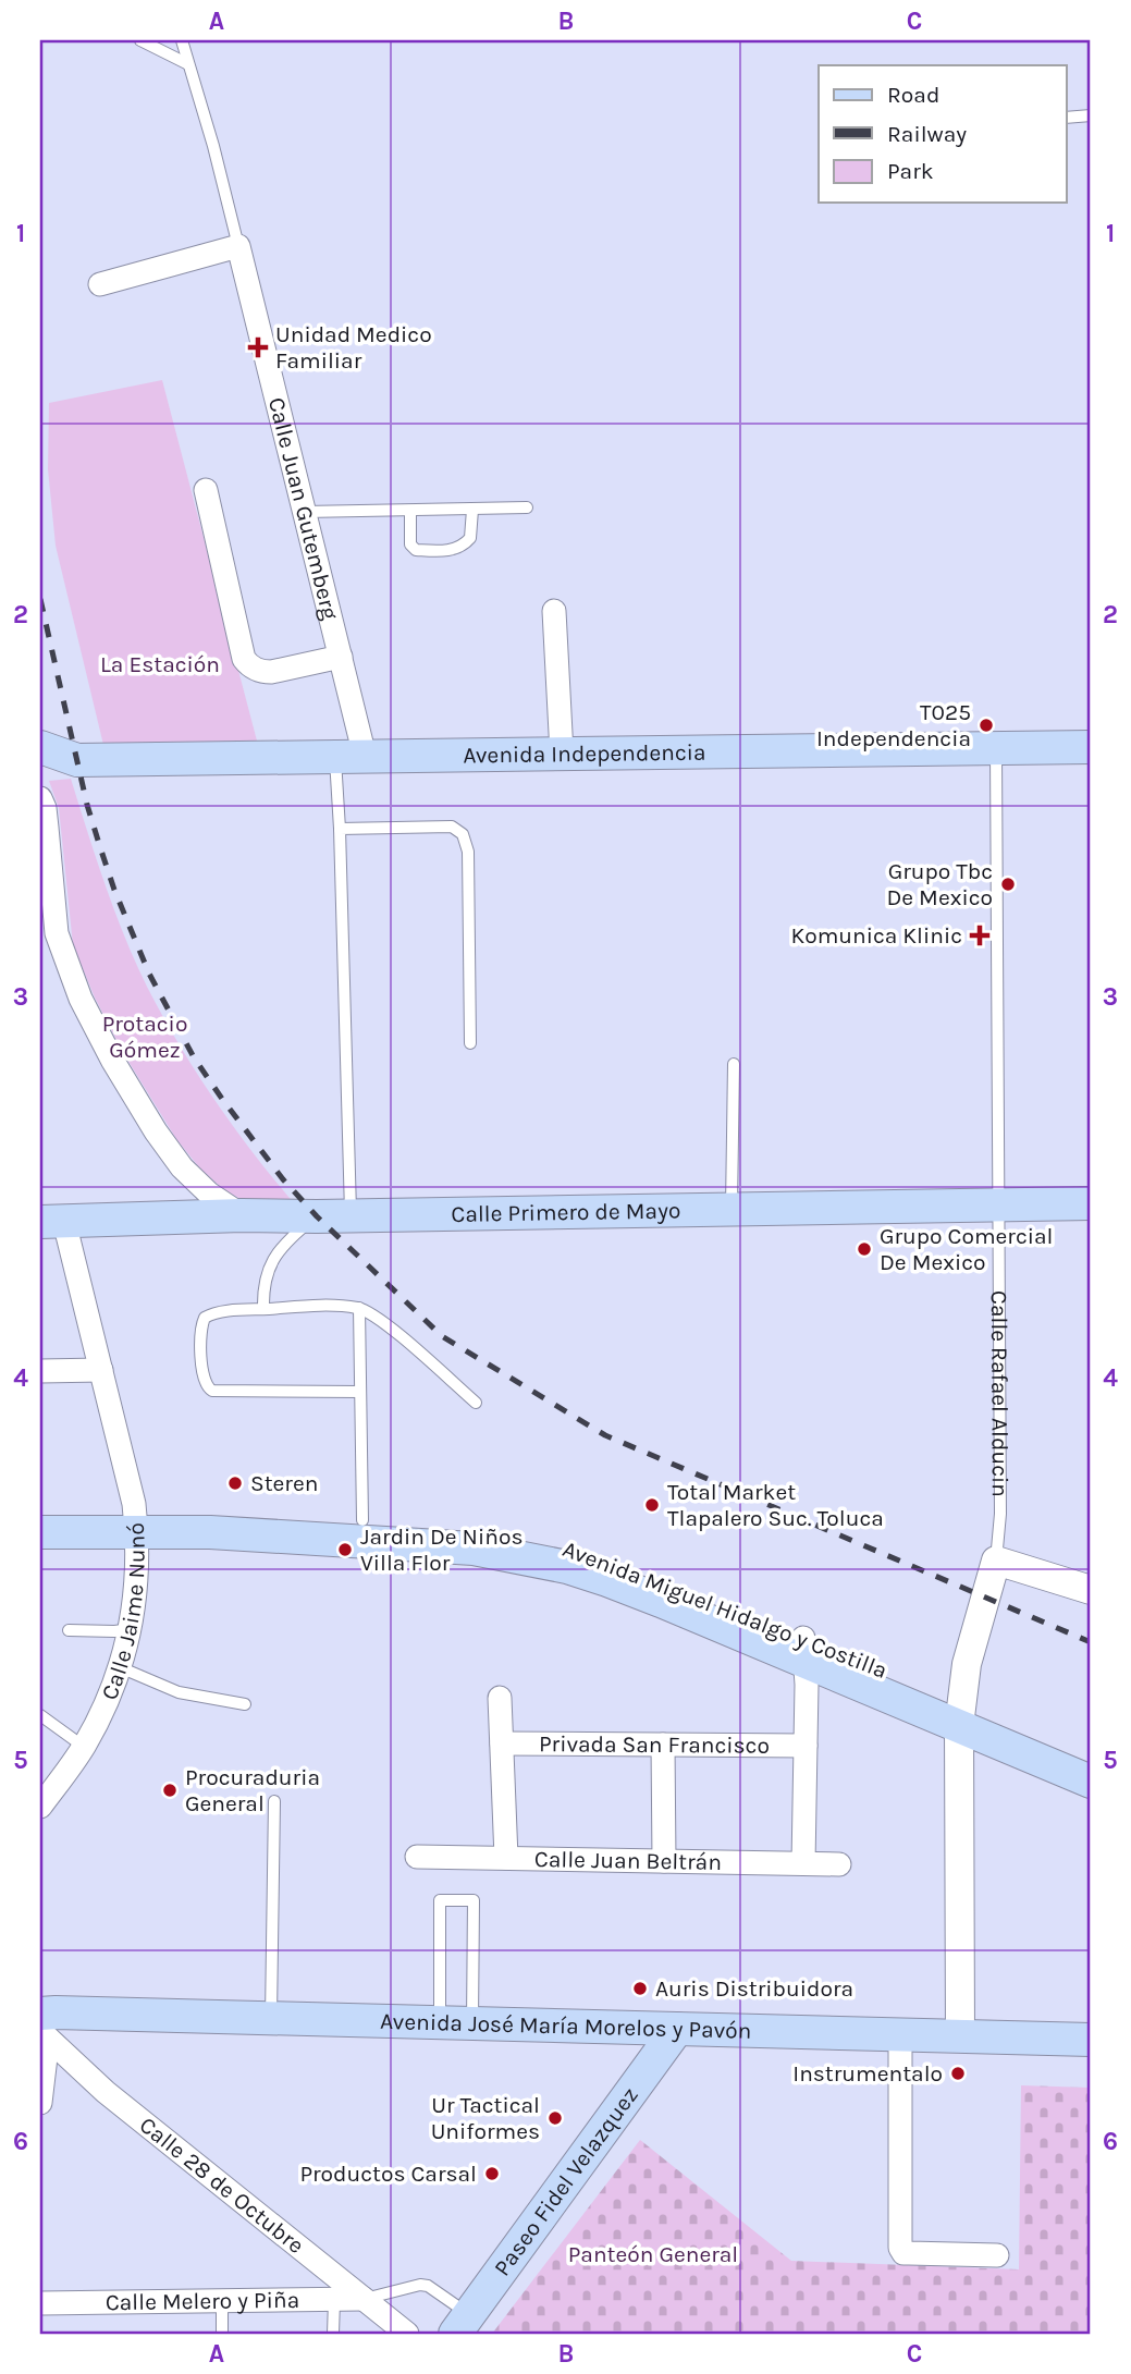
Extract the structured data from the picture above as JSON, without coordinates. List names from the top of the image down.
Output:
{
  "streets": {
    "main road": [
      "Avenida Independencia",
      "Calle Primero de Mayo",
      "Avenida Miguel Hidalgo y Costilla",
      "Avenida José María Morelos y Pavón",
      "Paseo Fidel Velazquez"
    ],
    "street": [
      "Calle Juan Gutemberg",
      "Calle Rafael Alducin",
      "Calle Jaime Nunó",
      "Privada San Francisco",
      "Calle Juan Beltrán",
      "Calle 28 de Octubre",
      "Calle Melero y Piña"
    ]
  },
  "crossings": [
    ["Calle Juan Gutemberg", "Avenida Independencia"],
    ["Avenida Independencia", "Calle Rafael Alducin"],
    ["Calle Primero de Mayo", "Calle Rafael Alducin"],
    ["Calle Primero de Mayo", "Calle Jaime Nunó"],
    ["Calle Rafael Alducin", "Avenida Miguel Hidalgo y Costilla"],
    ["Calle Rafael Alducin", "Avenida José María Morelos y Pavón"],
    ["Avenida Miguel Hidalgo y Costilla", "Calle Jaime Nunó"],
    ["Avenida José María Morelos y Pavón", "Paseo Fidel Velazquez"],
    ["Avenida José María Morelos y Pavón", "Calle 28 de Octubre"],
    ["Calle 28 de Octubre", "Calle Melero y Piña"]
  ],
  "parks": ["La Estación", "Protacio Gómez", "Panteón General"],
  "places": {
    "health": ["Unidad Medico Familiar", "Komunica Klinic"],
    "other": [
      "T025 Independencia",
      "Grupo Tbc De Mexico",
      "Grupo Comercial De Mexico",
      "Steren",
      "Total Market Tlapalero Suc. Toluca",
      "Jardin De Niños Villa Flor",
      "Procuraduria General",
      "Auris Distribuidora",
      "Instrumentalo",
      "Ur Tactical Uniformes",
      "Productos Carsal"
    ]
  },
  "legend": ["Road", "Railway", "Park"],
  "grid": {
    "columns": ["A", "B", "C"],
    "rows": [
      "1",
      "2",
      "3",
      "4",
      "5",
      "6"
    ]
  }
}
